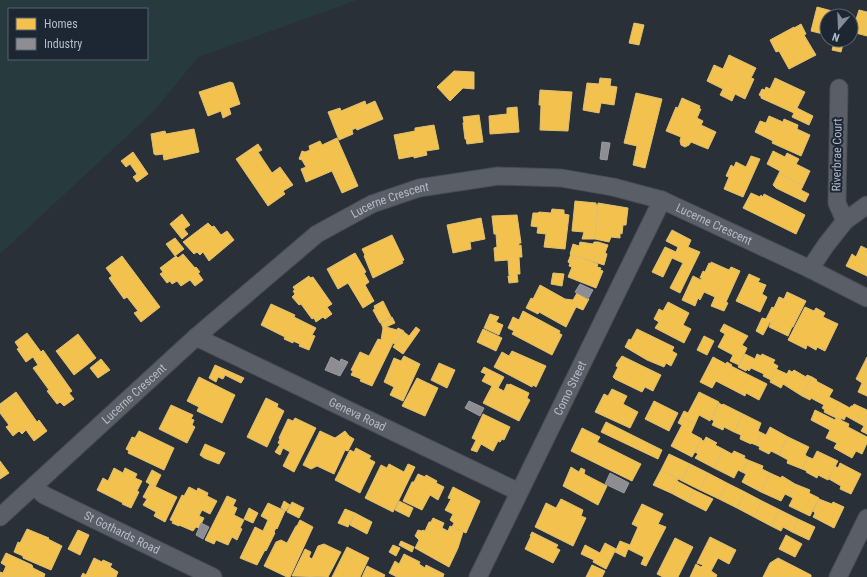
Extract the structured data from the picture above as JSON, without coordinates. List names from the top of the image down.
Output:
{
  "streets": {
    "street": [
      "Riverbrae Court",
      "Lucerne Crescent",
      "Como Street",
      "Geneva Road",
      "St Gothards Road"
    ]
  },
  "crossings": [
    ["Lucerne Crescent", "Como Street"],
    ["Lucerne Crescent", "Geneva Road"],
    ["Lucerne Crescent", "St Gothards Road"],
    ["Como Street", "Geneva Road"]
  ],
  "legend": ["Homes", "Industry"],
  "north": "bottom"
}
